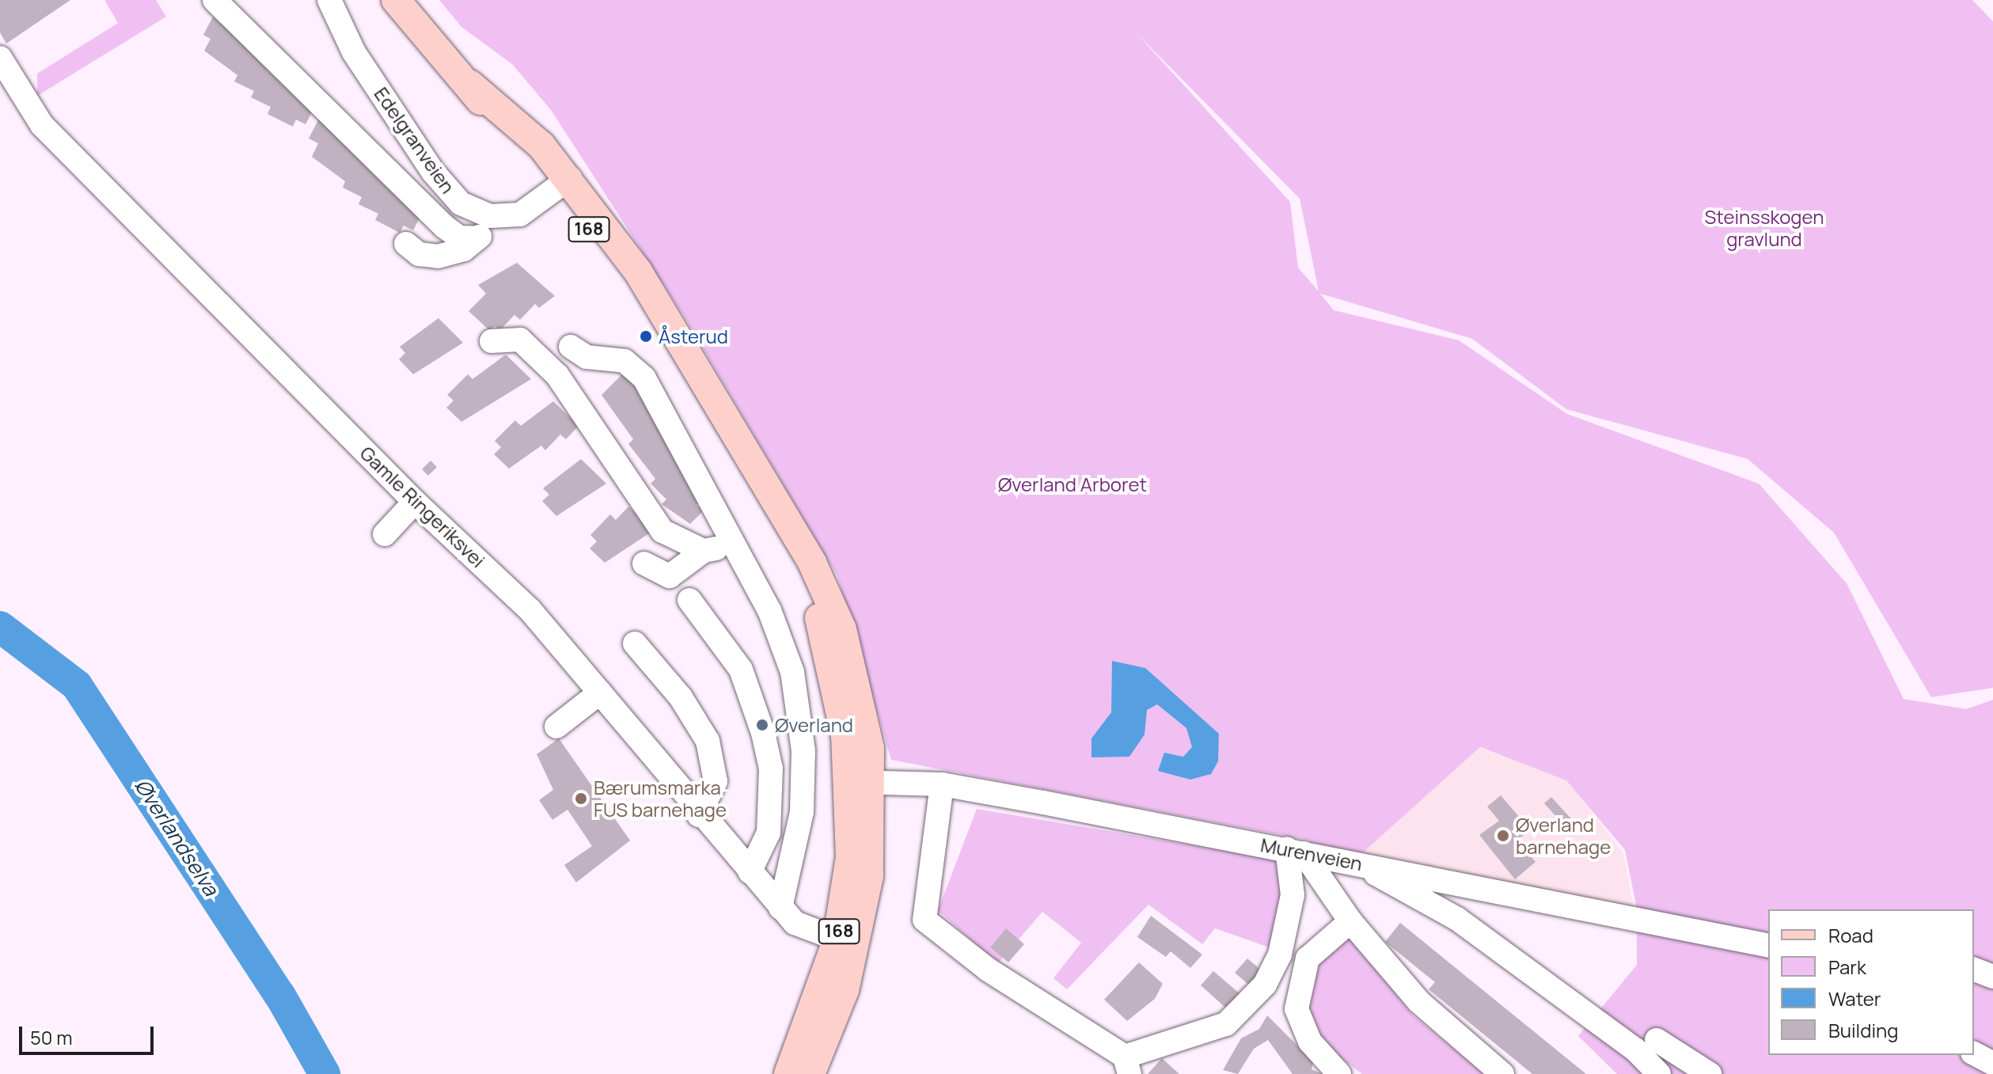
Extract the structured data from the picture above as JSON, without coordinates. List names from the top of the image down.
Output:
{
  "streets": {
    "main road": ["168"],
    "street": ["Edelgranveien", "Gamle Ringeriksvei", "Murenveien"]
  },
  "crossings": [
    ["Edelgranveien", "168"],
    ["168", "Gamle Ringeriksvei"],
    ["168", "Murenveien"]
  ],
  "water": ["Øverlandselva"],
  "parks": ["Steinsskogen gravlund", "Øverland Arboret"],
  "places": [
    "Åsterud",
    "Øverland",
    "Bærumsmarka FUS barnehage",
    "Øverland barnehage"
  ],
  "legend": [
    "Road",
    "Park",
    "Water",
    "Building"
  ],
  "scale_bar": "50 m"
}
